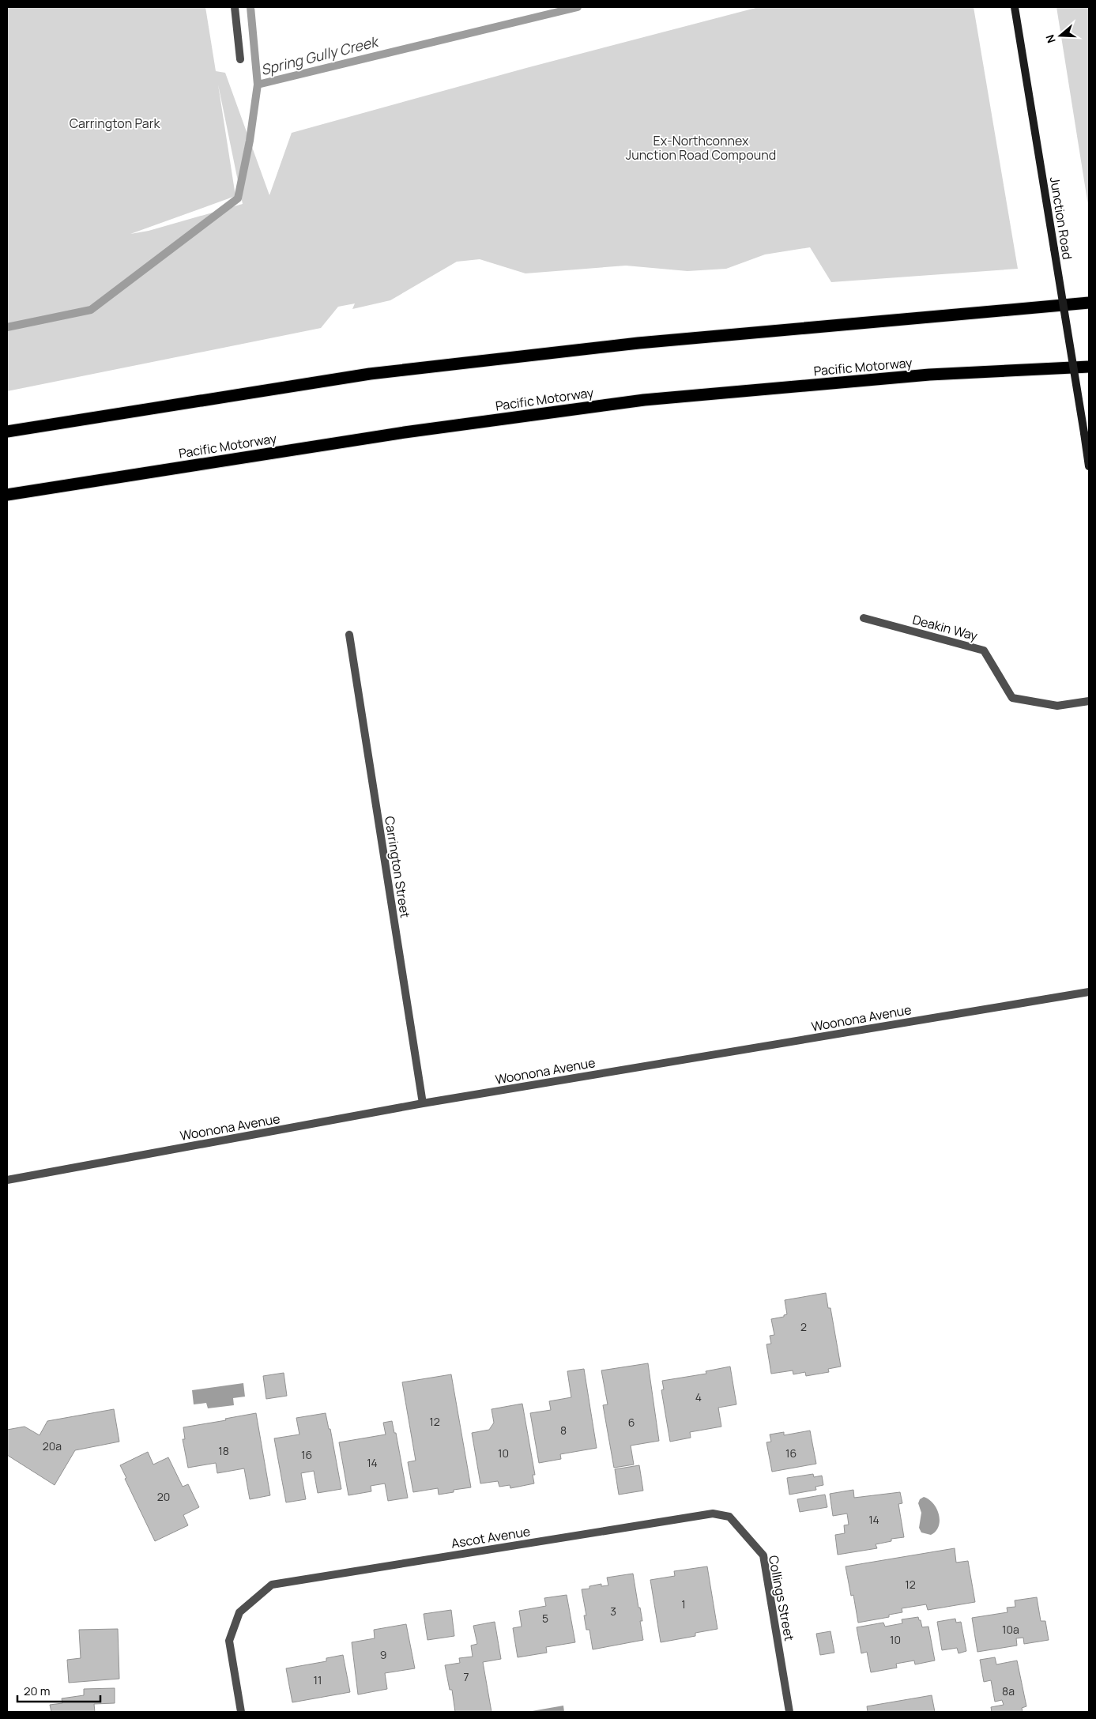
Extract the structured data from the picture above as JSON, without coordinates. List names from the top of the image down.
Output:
{
  "streets": {
    "highway": ["Pacific Motorway"],
    "main road": ["Junction Road"],
    "street": [
      "Deakin Way",
      "Carrington Street",
      "Woonona Avenue",
      "Ascot Avenue",
      "Collings Street"
    ]
  },
  "crossings": [
    ["Carrington Street", "Woonona Avenue"],
    ["Ascot Avenue", "Collings Street"]
  ],
  "water": ["Spring Gully Creek"],
  "parks": ["Carrington Park", "Ex-Northconnex Junction Road Compound"],
  "house_numbers": [
    "2",
    "4",
    "12",
    "6",
    "8",
    "20a",
    "18",
    "10",
    "16",
    "16",
    "14",
    "20",
    "14",
    "12",
    "1",
    "3",
    "5",
    "10a",
    "10",
    "9",
    "7",
    "11",
    "8a"
  ],
  "scale_bar": "20 m",
  "north": "left"
}
